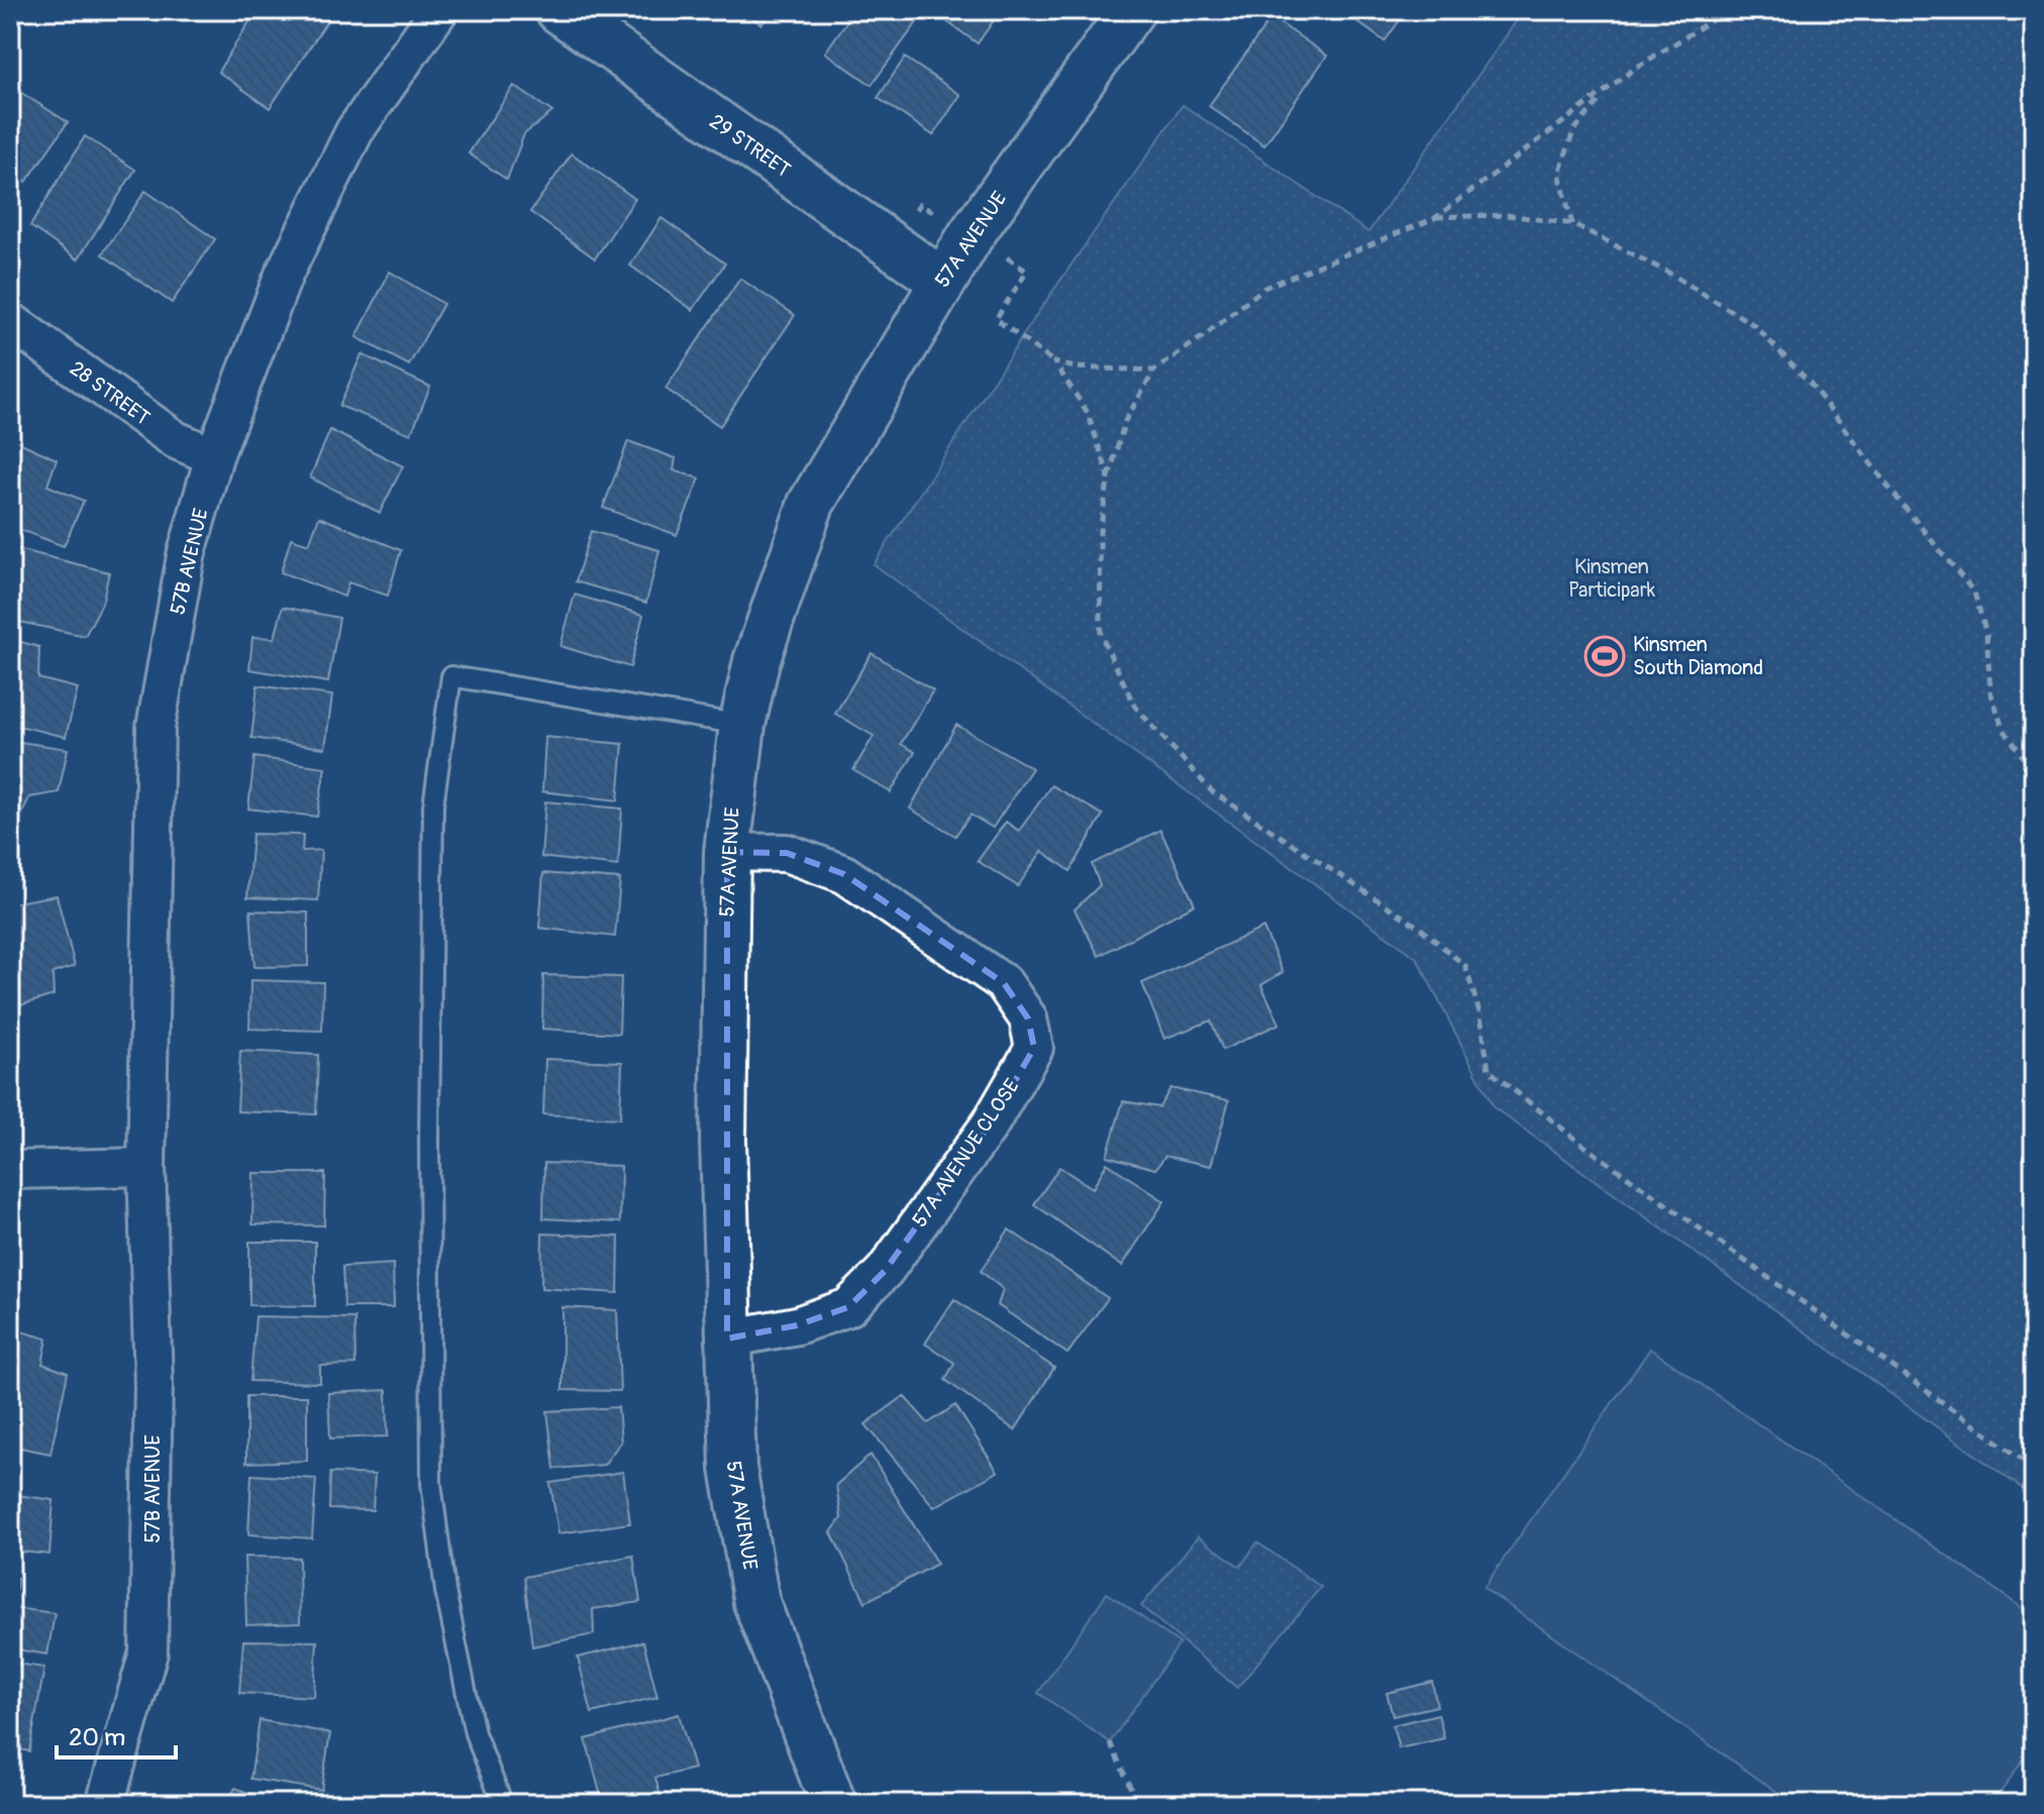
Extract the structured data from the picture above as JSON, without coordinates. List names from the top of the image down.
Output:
{
  "streets": {
    "street": [
      "29 STREET",
      "57A AVENUE",
      "28 STREET",
      "57B AVENUE",
      "57A AVENUE CLOSE"
    ]
  },
  "crossings": [
    ["29 STREET", "57A AVENUE"],
    ["57A AVENUE", "57A AVENUE CLOSE"],
    ["28 STREET", "57B AVENUE"]
  ],
  "parks": ["Kinsmen Participark"],
  "places": {
    "sports": ["Kinsmen South Diamond"]
  },
  "scale_bar": "20 m"
}
